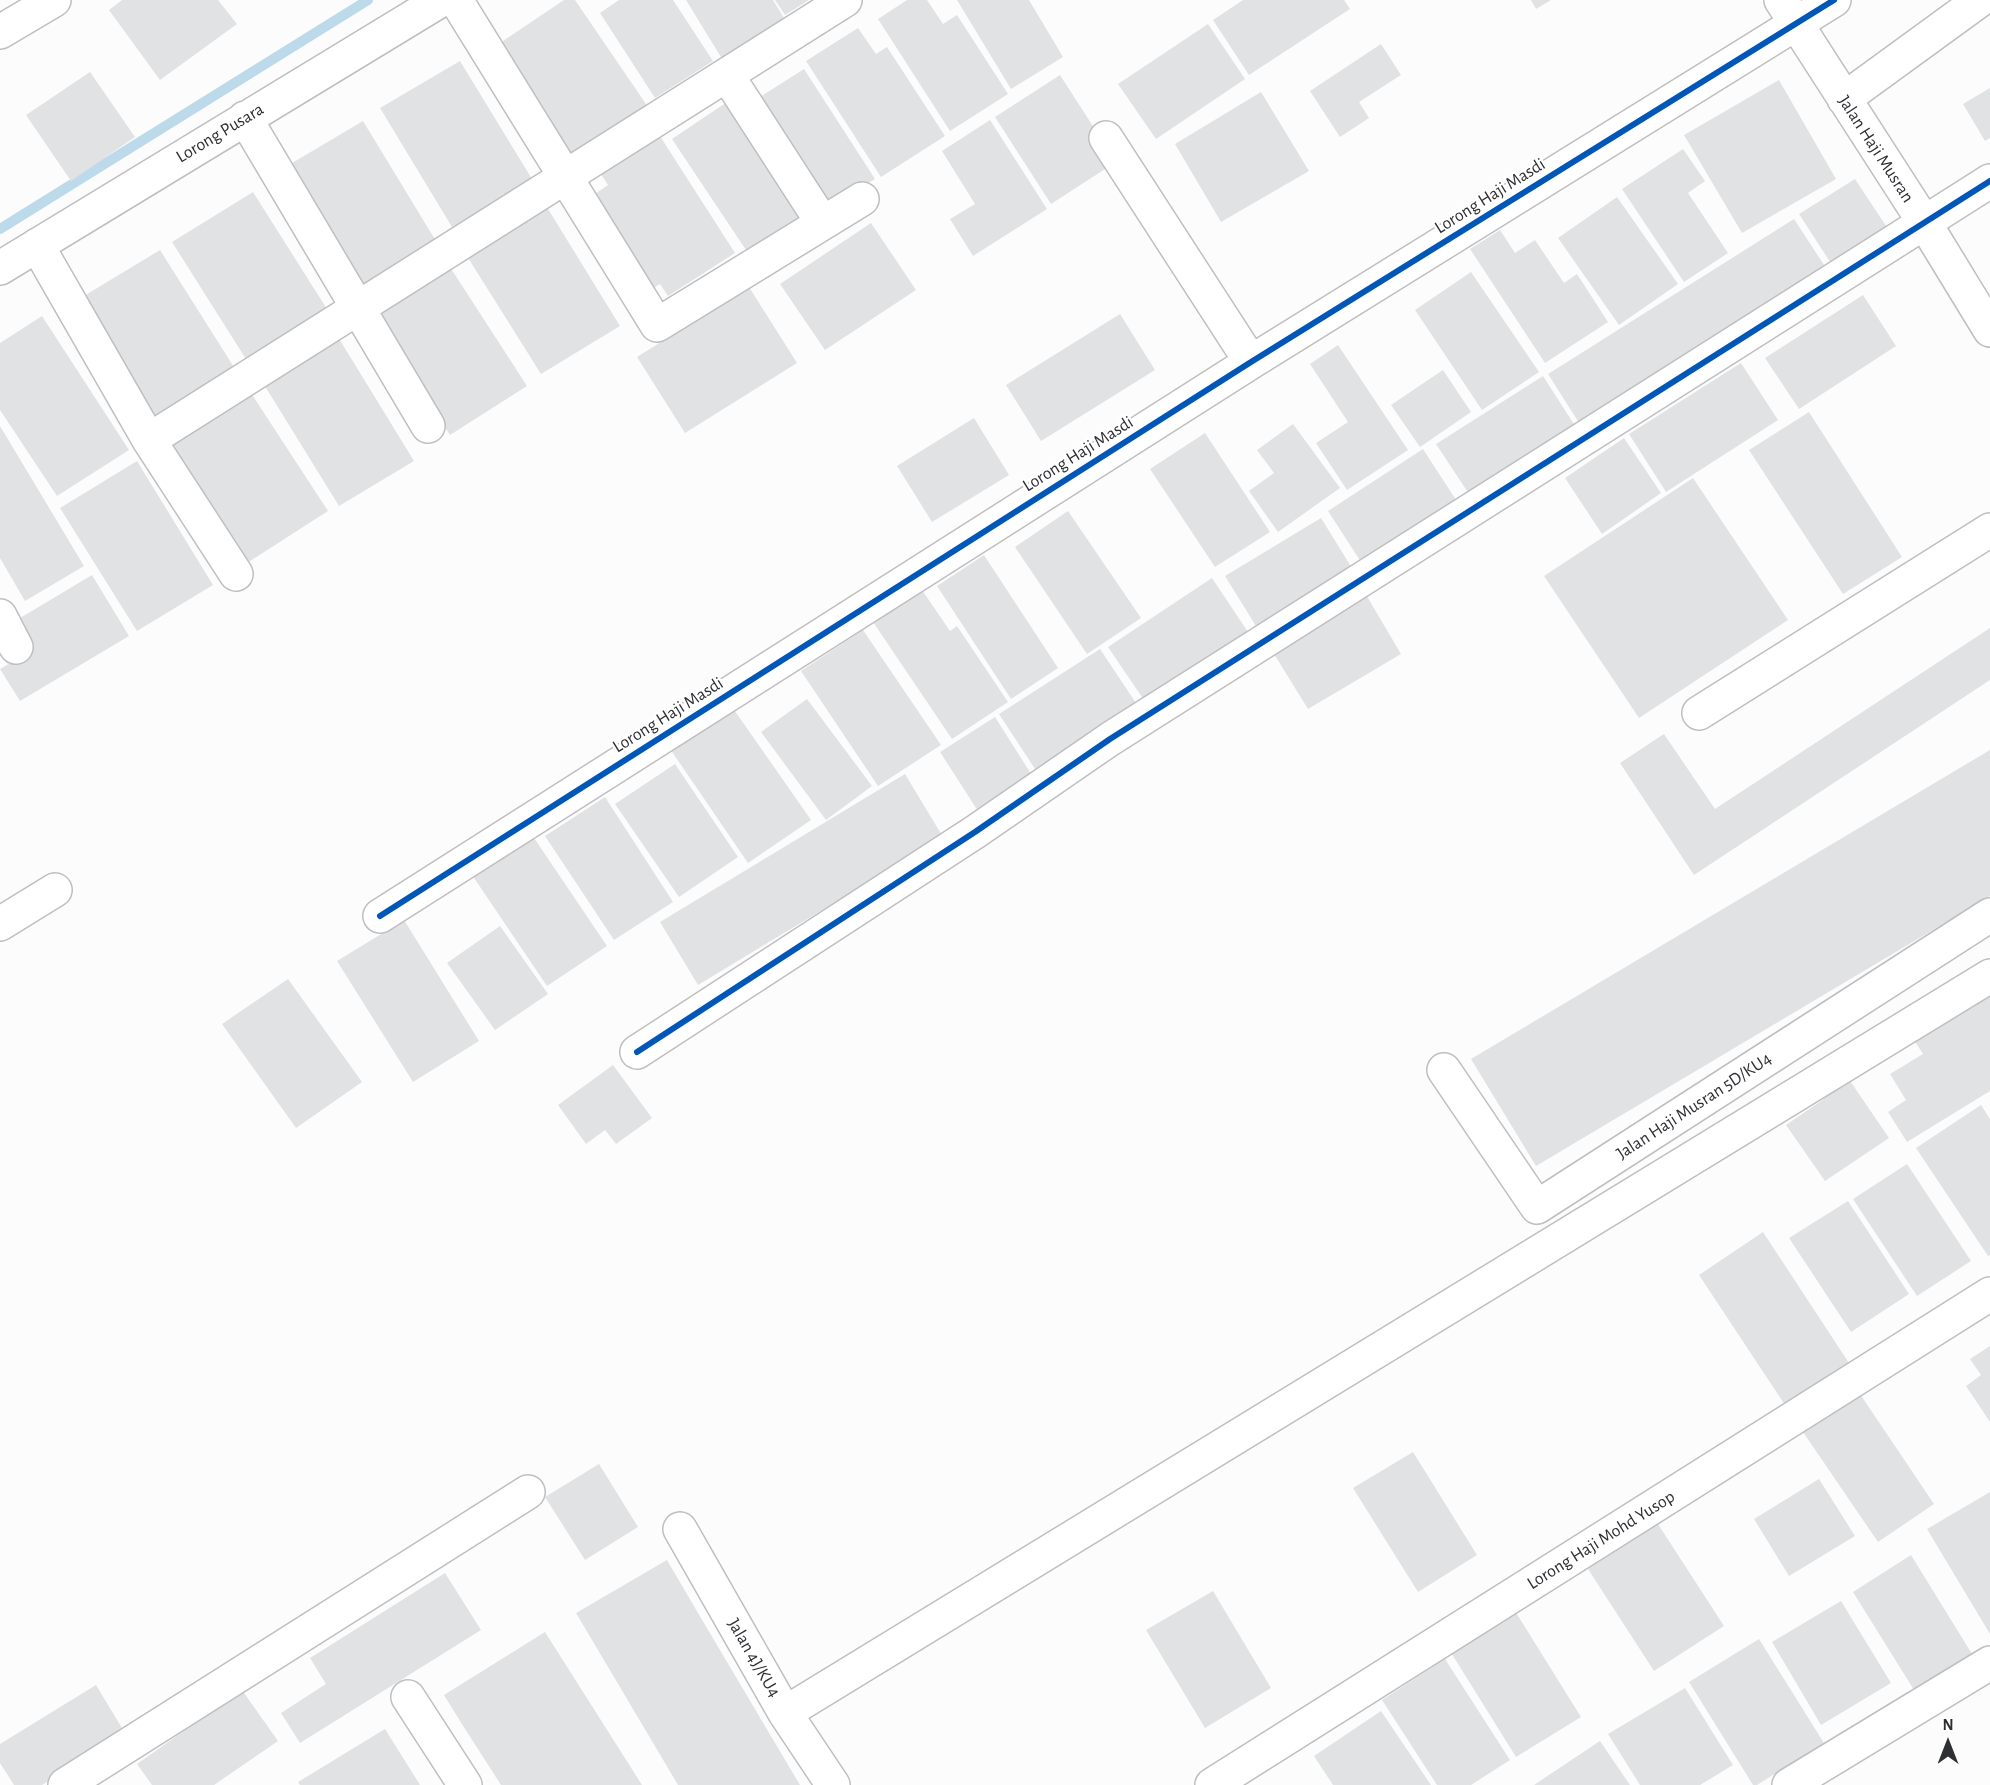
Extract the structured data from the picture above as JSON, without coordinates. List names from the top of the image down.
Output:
{
  "streets": {
    "street": [
      "Lorong Pusara",
      "Jalan Haji Musran",
      "Lorong Haji Masdi",
      "Jalan Haji Musran 5D/KU4",
      "Lorong Haji Mohd Yusop",
      "Jalan 4J/KU4"
    ]
  },
  "crossings": [
    ["Jalan Haji Musran", "Lorong Haji Masdi"]
  ],
  "north": "top"
}
